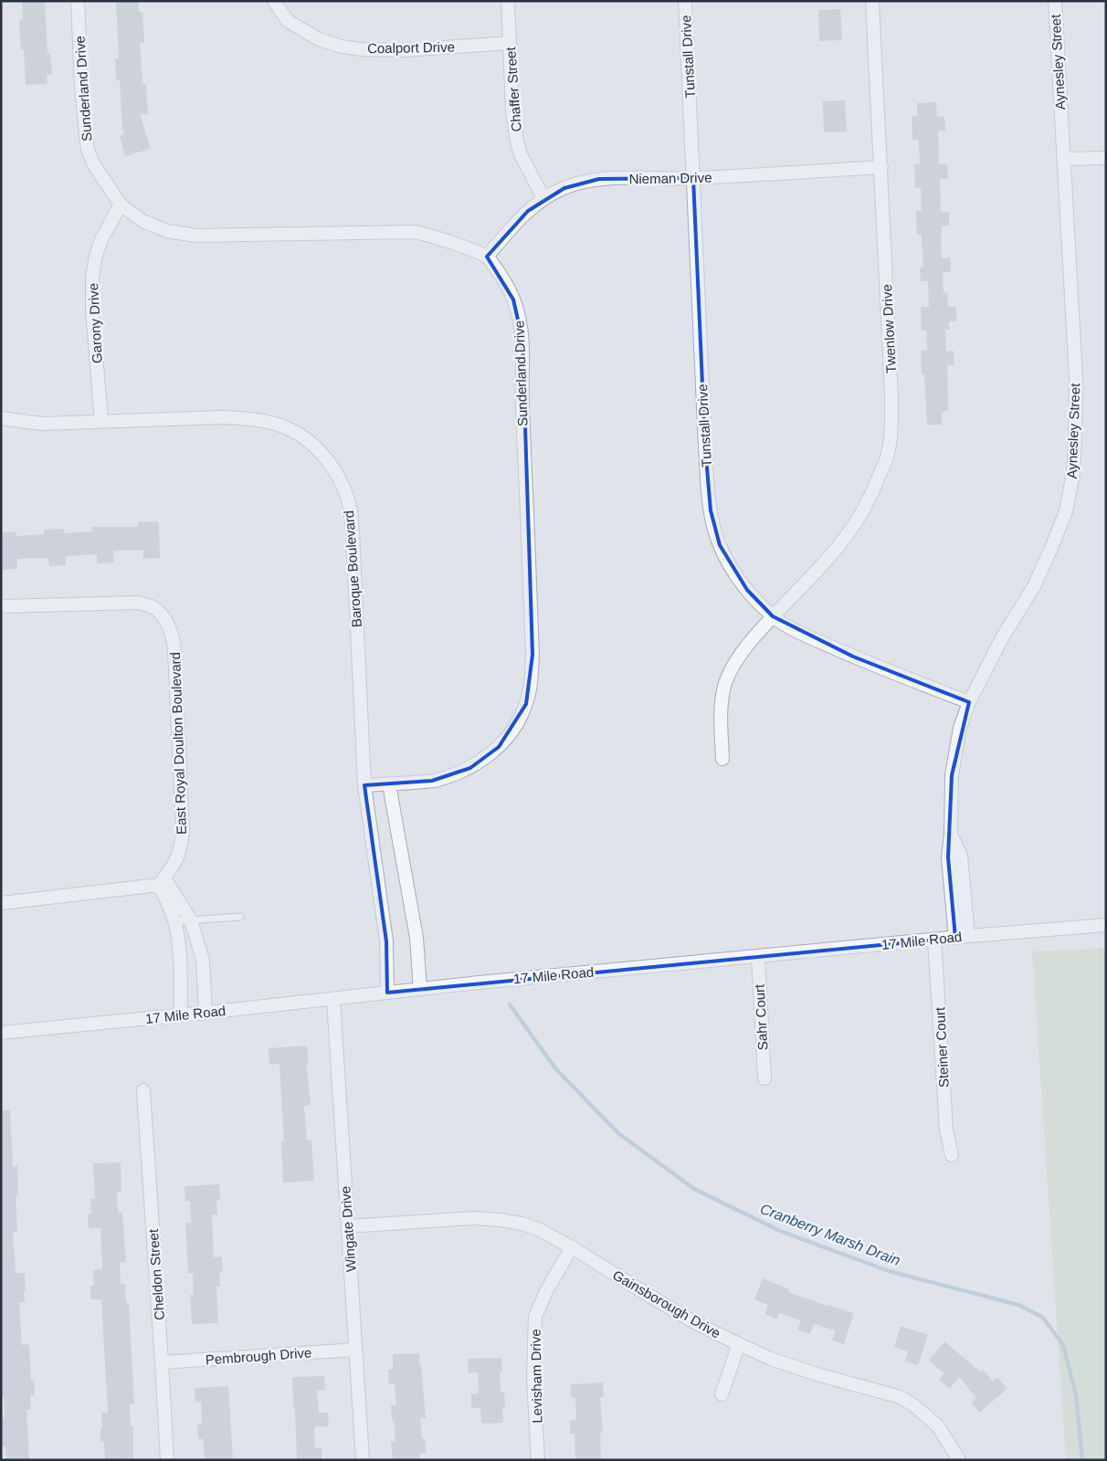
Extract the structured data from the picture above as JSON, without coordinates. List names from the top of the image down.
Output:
{
  "streets": {
    "street": [
      "Coalport Drive",
      "Tunstall Drive",
      "Aynesley Street",
      "Sunderland Drive",
      "Chaffer Street",
      "Nieman Drive",
      "Garony Drive",
      "Twenlow Drive",
      "Baroque Boulevard",
      "East Royal Doulton Boulevard",
      "17 Mile Road",
      "Sahr Court",
      "Steiner Court",
      "Wingate Drive",
      "Cheldon Street",
      "Gainsborough Drive",
      "Pembrough Drive",
      "Levisham Drive"
    ]
  },
  "crossings": [
    ["Coalport Drive", "Chaffer Street"],
    ["Tunstall Drive", "Aynesley Street"],
    ["Tunstall Drive", "Nieman Drive"],
    ["Tunstall Drive", "Twenlow Drive"],
    ["Aynesley Street", "17 Mile Road"],
    ["Sunderland Drive", "Nieman Drive"],
    ["Sunderland Drive", "Garony Drive"],
    ["Sunderland Drive", "Baroque Boulevard"],
    ["Chaffer Street", "Nieman Drive"],
    ["Nieman Drive", "Twenlow Drive"],
    ["Garony Drive", "Baroque Boulevard"],
    ["Baroque Boulevard", "17 Mile Road"],
    ["17 Mile Road", "Sahr Court"],
    ["17 Mile Road", "Steiner Court"],
    ["17 Mile Road", "Wingate Drive"],
    ["Wingate Drive", "Gainsborough Drive"],
    ["Wingate Drive", "Pembrough Drive"],
    ["Cheldon Street", "Pembrough Drive"],
    ["Gainsborough Drive", "Levisham Drive"]
  ],
  "water": ["Cranberry Marsh Drain"]
}
